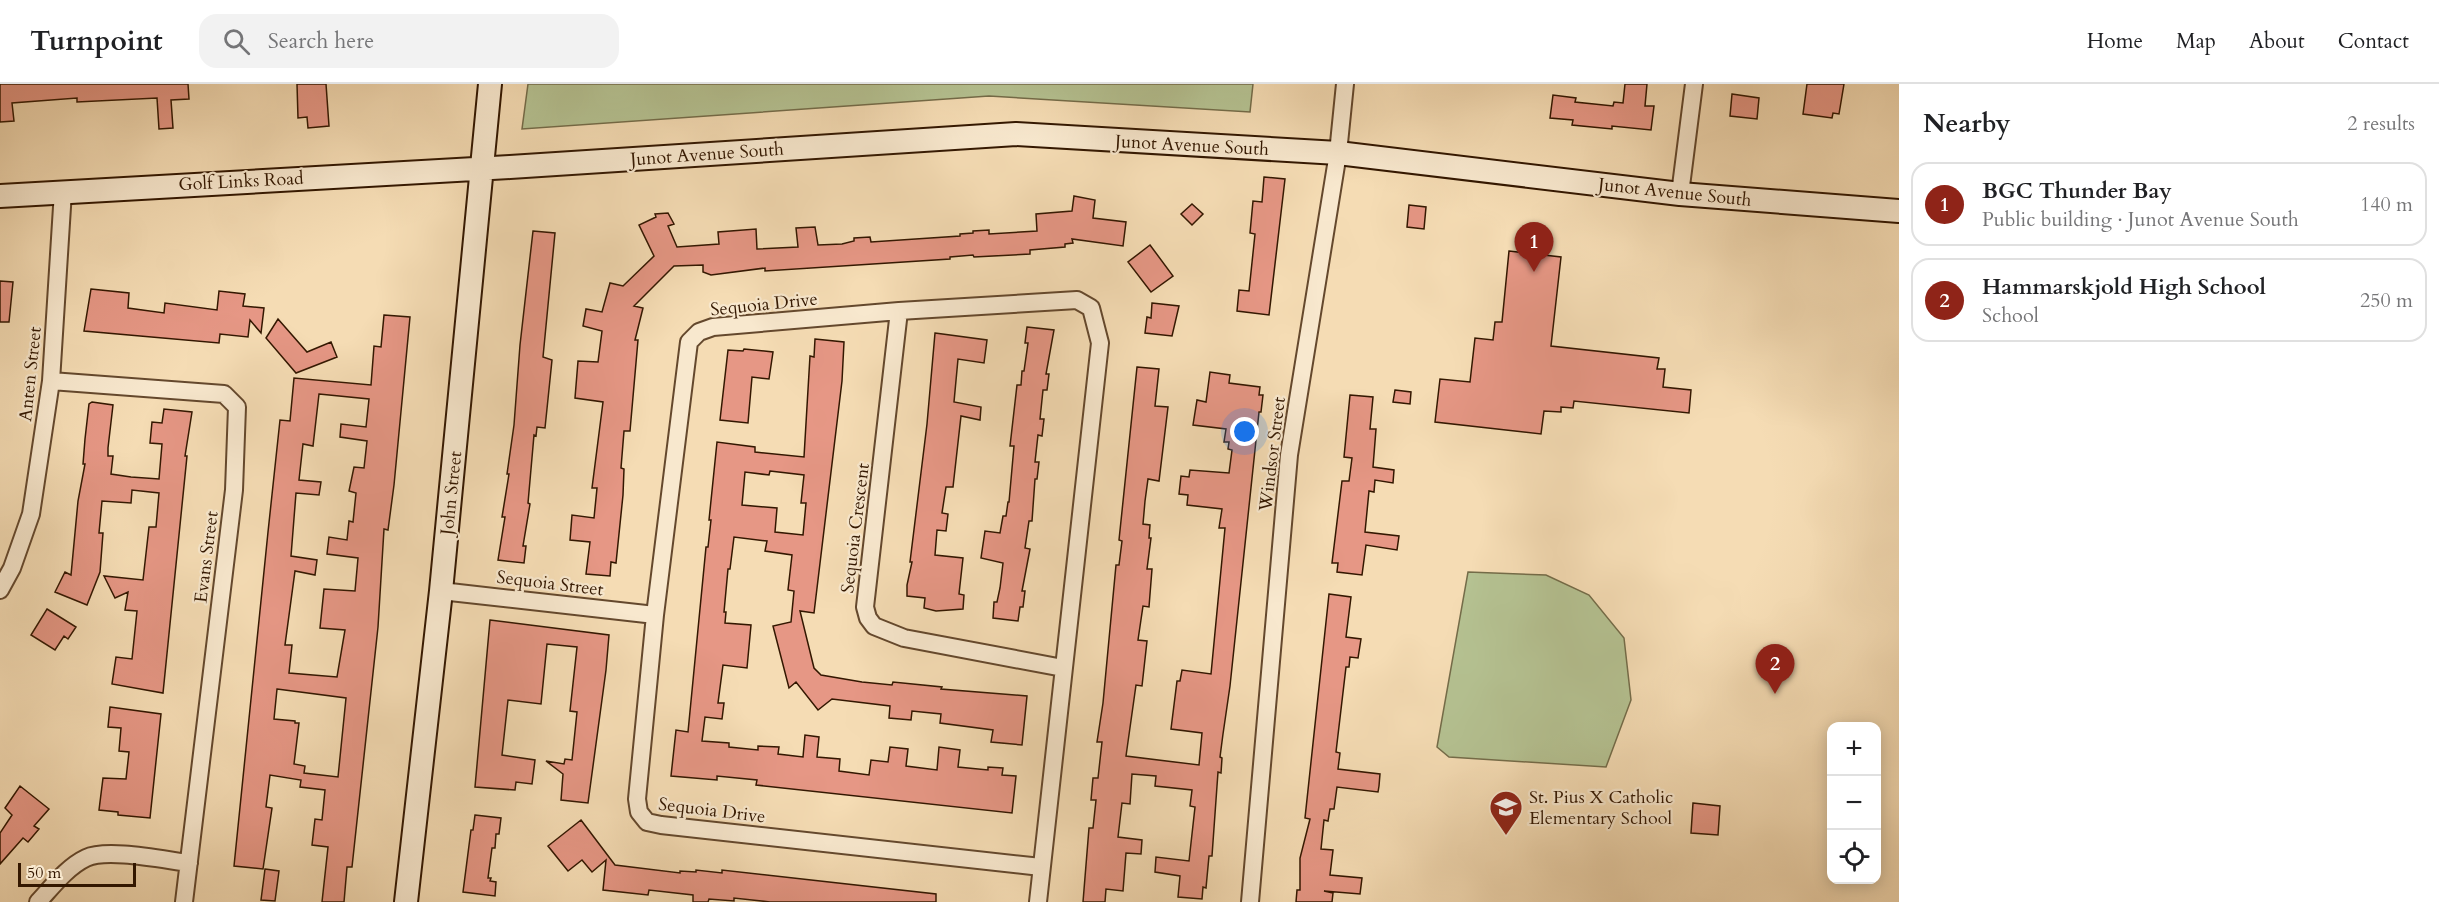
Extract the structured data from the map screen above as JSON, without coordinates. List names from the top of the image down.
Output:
{
  "streets": {
    "main road": ["Junot Avenue South", "Golf Links Road", "John Street"],
    "street": [
      "Sequoia Drive",
      "Anten Street",
      "Windsor Street",
      "Sequoia Crescent",
      "Evans Street",
      "Sequoia Street"
    ]
  },
  "crossings": [
    ["Junot Avenue South", "Golf Links Road"],
    ["Junot Avenue South", "Windsor Street"],
    ["Junot Avenue South", "John Street"],
    ["Golf Links Road", "Anten Street"],
    ["Golf Links Road", "John Street"],
    ["Sequoia Drive", "Sequoia Crescent"],
    ["Sequoia Drive", "Sequoia Street"],
    ["Anten Street", "Evans Street"],
    ["John Street", "Sequoia Street"]
  ],
  "places": {
    "school or university": ["St. Pius X Catholic Elementary School"]
  },
  "scale_bar": "50 m",
  "page": {
    "header": "Turnpoint",
    "search": "Search here",
    "nav": [
      "Home",
      "Map",
      "About",
      "Contact"
    ],
    "heading": ["Nearby", "2 results"],
    "list": [
      {
        "mark": "1",
        "name": "BGC Thunder Bay",
        "note": "Public building · Junot Avenue South",
        "value": "140 m"
      },
      {
        "mark": "2",
        "name": "Hammarskjold High School",
        "note": "School",
        "value": "250 m"
      }
    ],
    "pins": ["1", "2"],
    "map_buttons": ["+", "−"],
    "scale": "50 m"
  }
}
